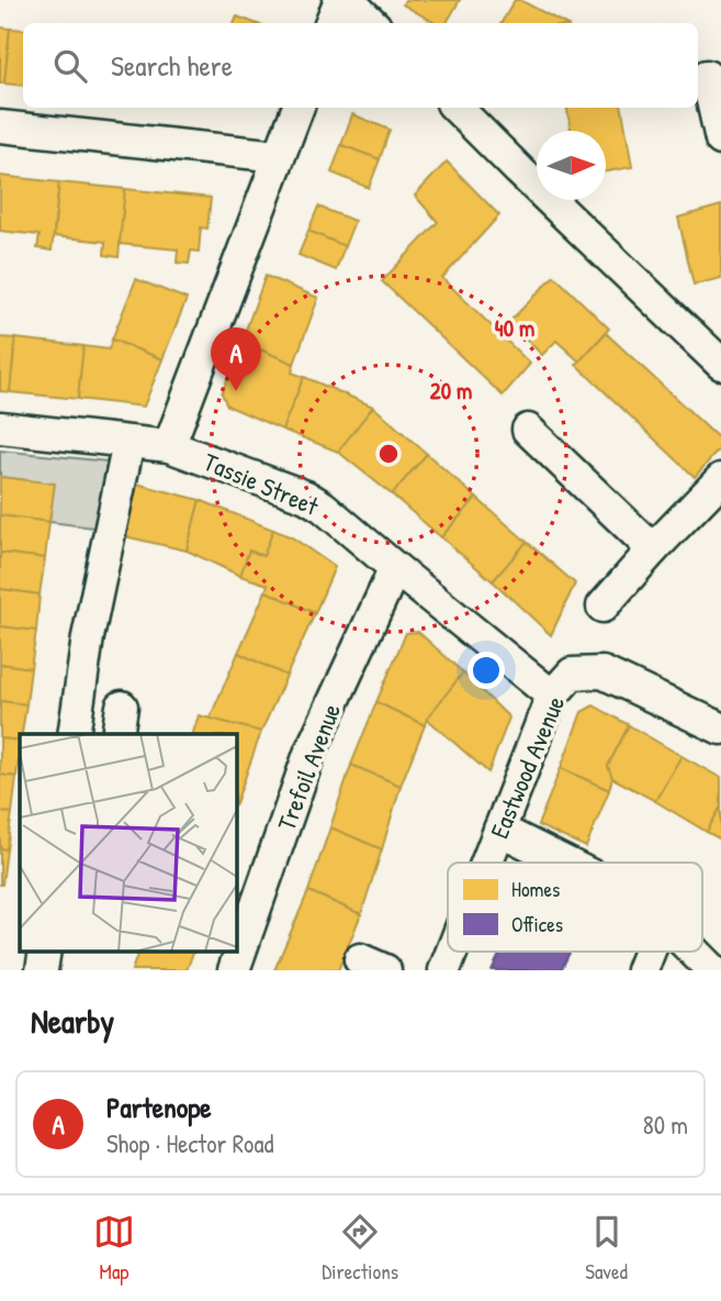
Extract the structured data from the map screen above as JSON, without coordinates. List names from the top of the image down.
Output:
{
  "streets": {
    "street": ["Tassie Street", "Trefoil Avenue", "Eastwood Avenue"]
  },
  "crossings": [
    ["Tassie Street", "Trefoil Avenue"],
    ["Tassie Street", "Eastwood Avenue"]
  ],
  "legend": ["Homes", "Offices"],
  "north": "right",
  "page": {
    "search": "Search here",
    "pins": "A",
    "heading": "Nearby",
    "list": [
      {
        "mark": "A",
        "name": "Partenope",
        "note": "Shop · Hector Road",
        "value": "80 m"
      }
    ],
    "nav": ["Map", "Directions", "Saved"]
  },
  "rings": ["40 m", "20 m"]
}
